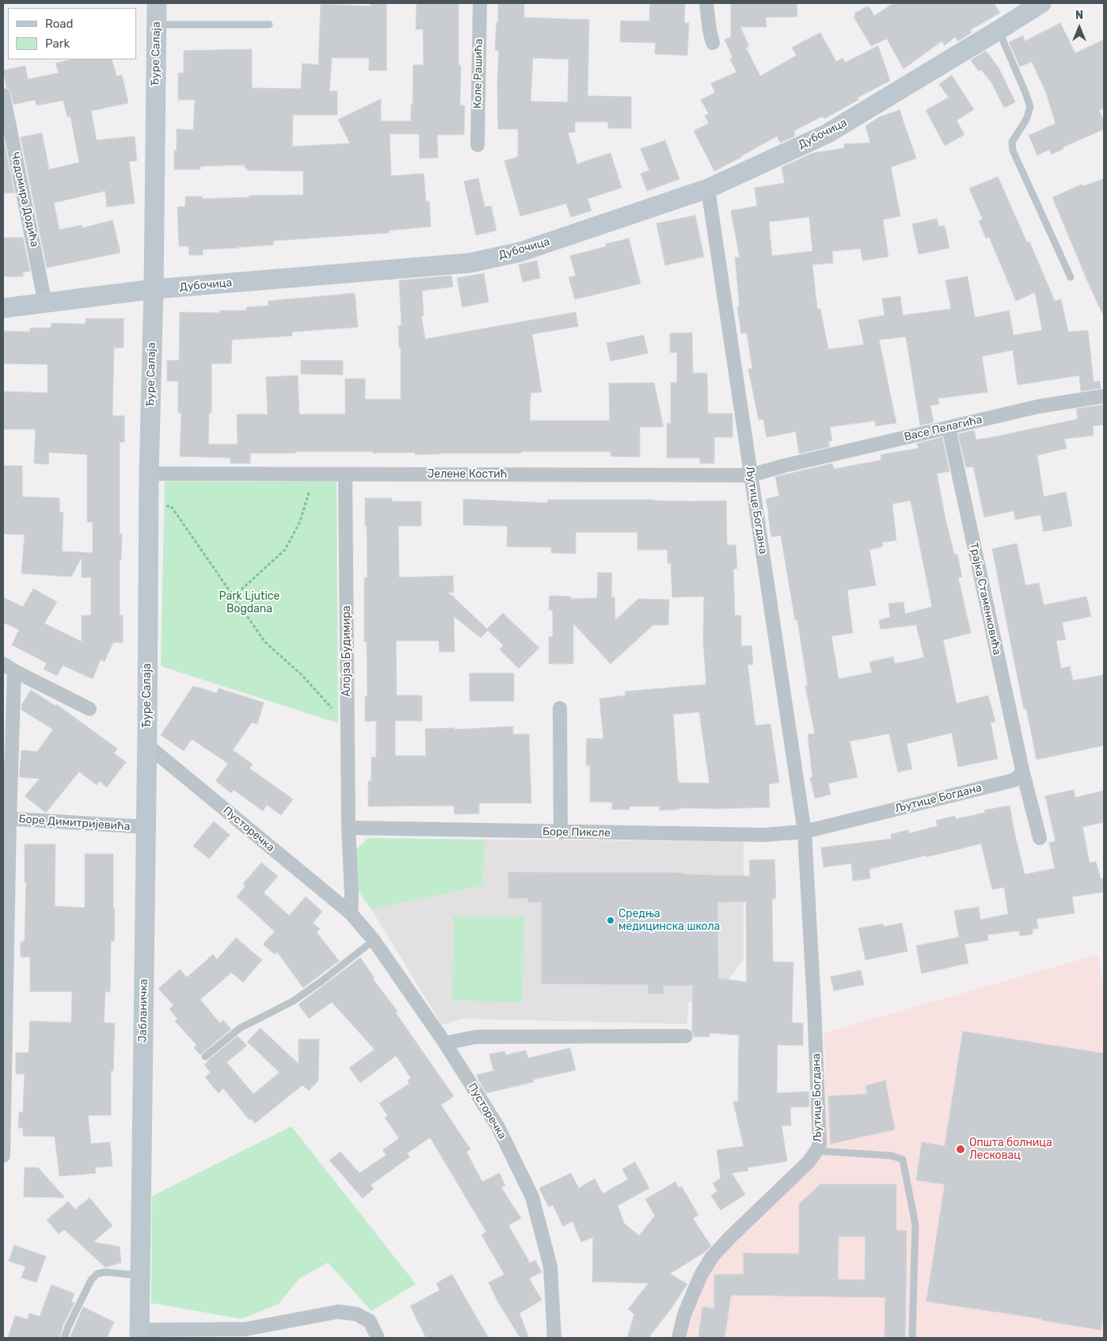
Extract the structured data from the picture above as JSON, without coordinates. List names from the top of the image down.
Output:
{
  "streets": {
    "street": [
      "Ђуре Салаја",
      "Коле Рашића",
      "Дубочица",
      "Чедомира Додића",
      "Васе Пелагића",
      "Јелене Костић",
      "Љутице Богдана",
      "Трајка Стаменковића",
      "Алојза Будимира",
      "Боре Димитријевића",
      "Пусторечка",
      "Боре Пиксле",
      "Јабланичка"
    ]
  },
  "crossings": [
    ["Ђуре Салаја", "Дубочица"],
    ["Ђуре Салаја", "Јелене Костић"],
    ["Ђуре Салаја", "Пусторечка"],
    ["Ђуре Салаја", "Јабланичка"],
    ["Дубочица", "Чедомира Додића"],
    ["Дубочица", "Љутице Богдана"],
    ["Васе Пелагића", "Јелене Костић"],
    ["Васе Пелагића", "Трајка Стаменковића"],
    ["Јелене Костић", "Љутице Богдана"],
    ["Јелене Костић", "Алојза Будимира"],
    ["Љутице Богдана", "Трајка Стаменковића"],
    ["Љутице Богдана", "Боре Пиксле"],
    ["Алојза Будимира", "Боре Пиксле"],
    ["Боре Димитријевића", "Јабланичка"],
    ["Пусторечка", "Јабланичка"]
  ],
  "parks": ["Park Ljutice Bogdana"],
  "places": ["Средња медицинска школа", "Општа болница Лесковац"],
  "legend": ["Road", "Park"],
  "north": "top"
}
